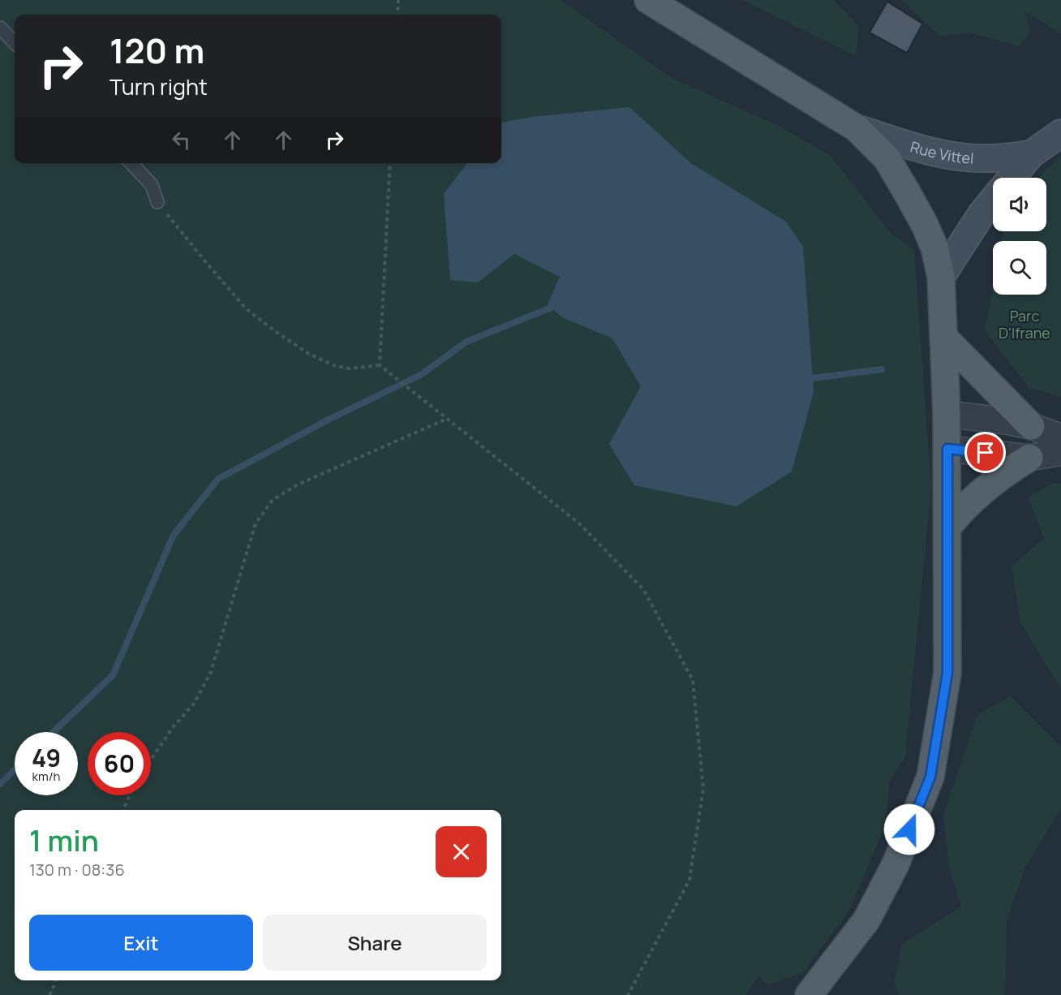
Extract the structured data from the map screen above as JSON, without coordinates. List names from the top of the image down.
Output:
{
  "streets": {
    "street": ["Rue Vittel"]
  },
  "parks": ["Parc D'Ifrane"],
  "page": {
    "turn": ["120 m", "Turn right"],
    "speed": "49 km/h",
    "limit": "60",
    "heading": ["1 min", "130 m · 08:36"],
    "buttons": ["Exit", "Share"]
  }
}
